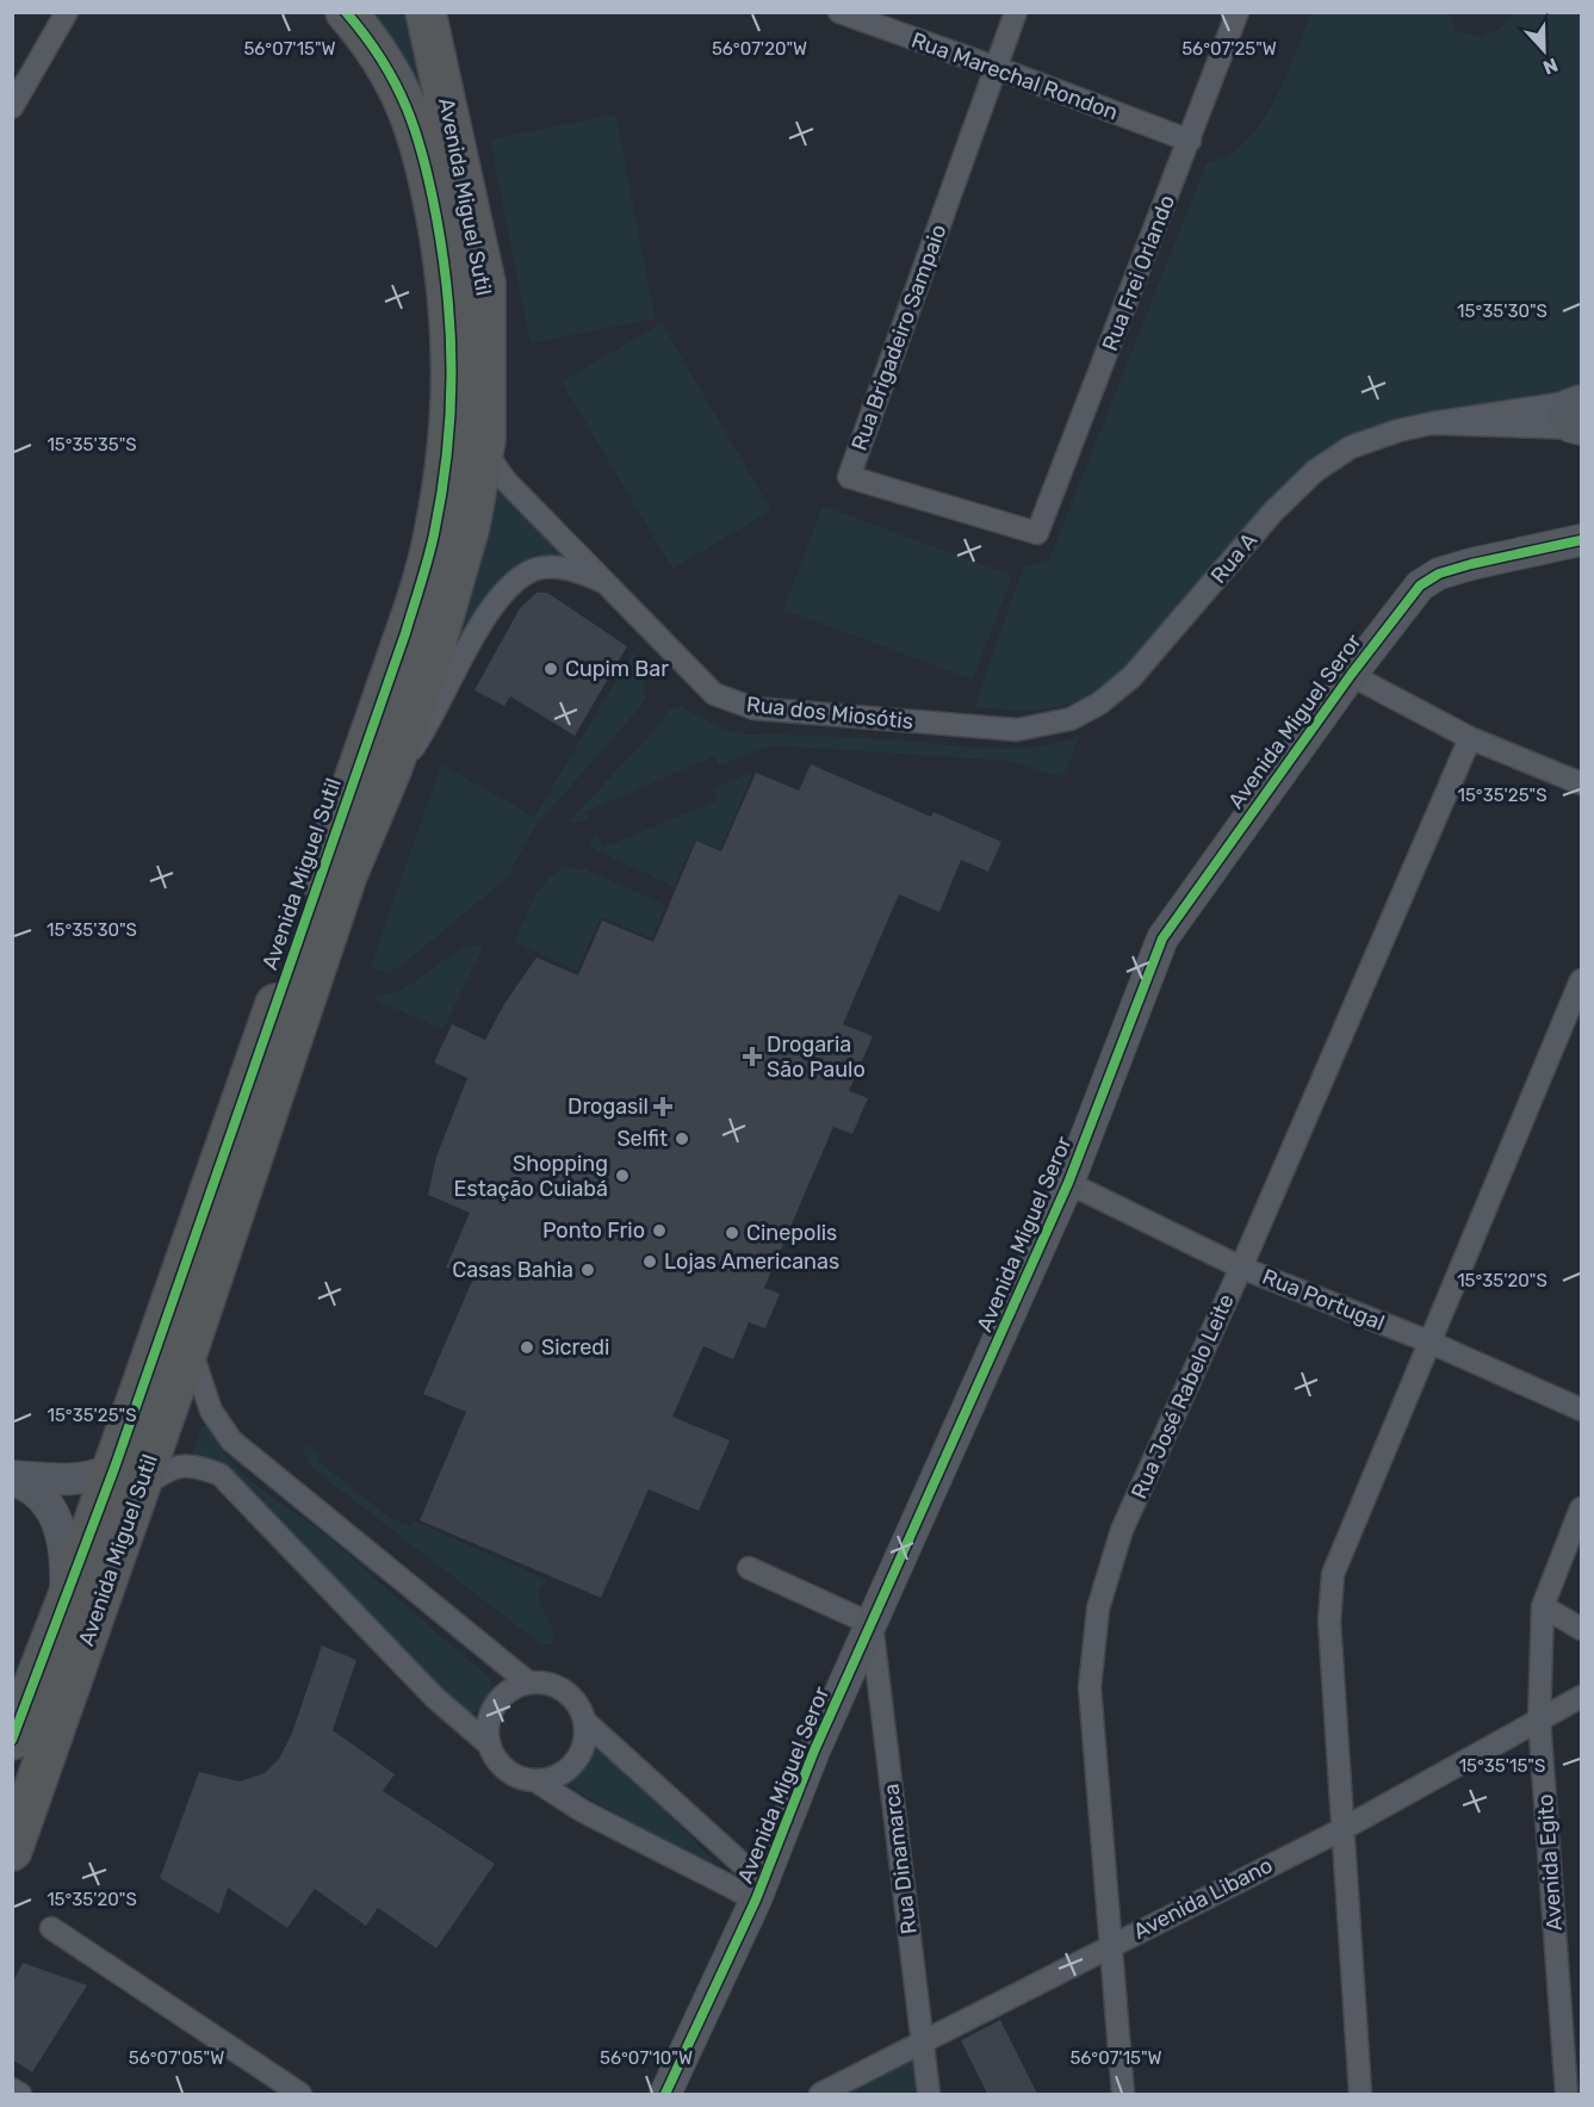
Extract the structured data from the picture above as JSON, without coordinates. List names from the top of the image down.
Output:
{
  "streets": {
    "highway": ["Avenida Miguel Sutil"],
    "street": [
      "Rua Marechal Rondon",
      "Rua Frei Orlando",
      "Rua Brigadeiro Sampaio",
      "Rua A",
      "Rua dos Miosótis",
      "Avenida Miguel Seror",
      "Rua Portugal",
      "Rua José Rabelo Leite",
      "Rua Dinamarca",
      "Avenida Egito",
      "Avenida Libano"
    ]
  },
  "crossings": [
    ["Rua Marechal Rondon", "Rua Frei Orlando"],
    ["Rua Marechal Rondon", "Rua Brigadeiro Sampaio"],
    ["Avenida Miguel Sutil", "Rua dos Miosótis"],
    ["Rua Frei Orlando", "Rua Brigadeiro Sampaio"],
    ["Rua A", "Rua dos Miosótis"],
    ["Avenida Miguel Seror", "Rua Portugal"],
    ["Avenida Miguel Seror", "Rua Dinamarca"],
    ["Rua Portugal", "Rua José Rabelo Leite"],
    ["Rua José Rabelo Leite", "Avenida Libano"],
    ["Rua Dinamarca", "Avenida Libano"],
    ["Avenida Egito", "Avenida Libano"]
  ],
  "places": {
    "other": [
      "Cupim Bar",
      "Selfit",
      "Shopping Estação Cuiabá",
      "Ponto Frio",
      "Cinepolis",
      "Lojas Americanas",
      "Casas Bahia",
      "Sicredi"
    ],
    "health": ["Drogaria São Paulo", "Drogasil"]
  },
  "north": "bottom",
  "coordinates": [
    "56°07'20\"W",
    "56°07'25\"W",
    "56°07'15\"W",
    "15°35'30\"S",
    "15°35'35\"S",
    "15°35'25\"S",
    "15°35'20\"S",
    "15°35'15\"S",
    "56°07'05\"W",
    "56°07'10\"W"
  ]
}
